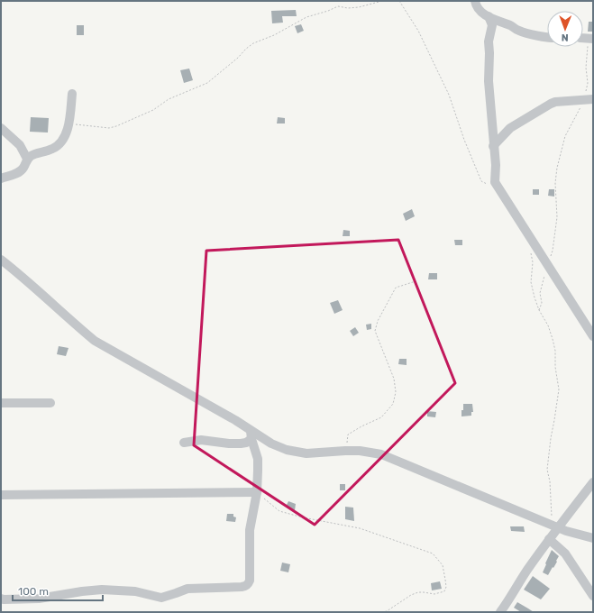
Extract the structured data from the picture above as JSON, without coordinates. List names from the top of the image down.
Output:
{
  "scale_bar": "100 m",
  "north": "bottom"
}
